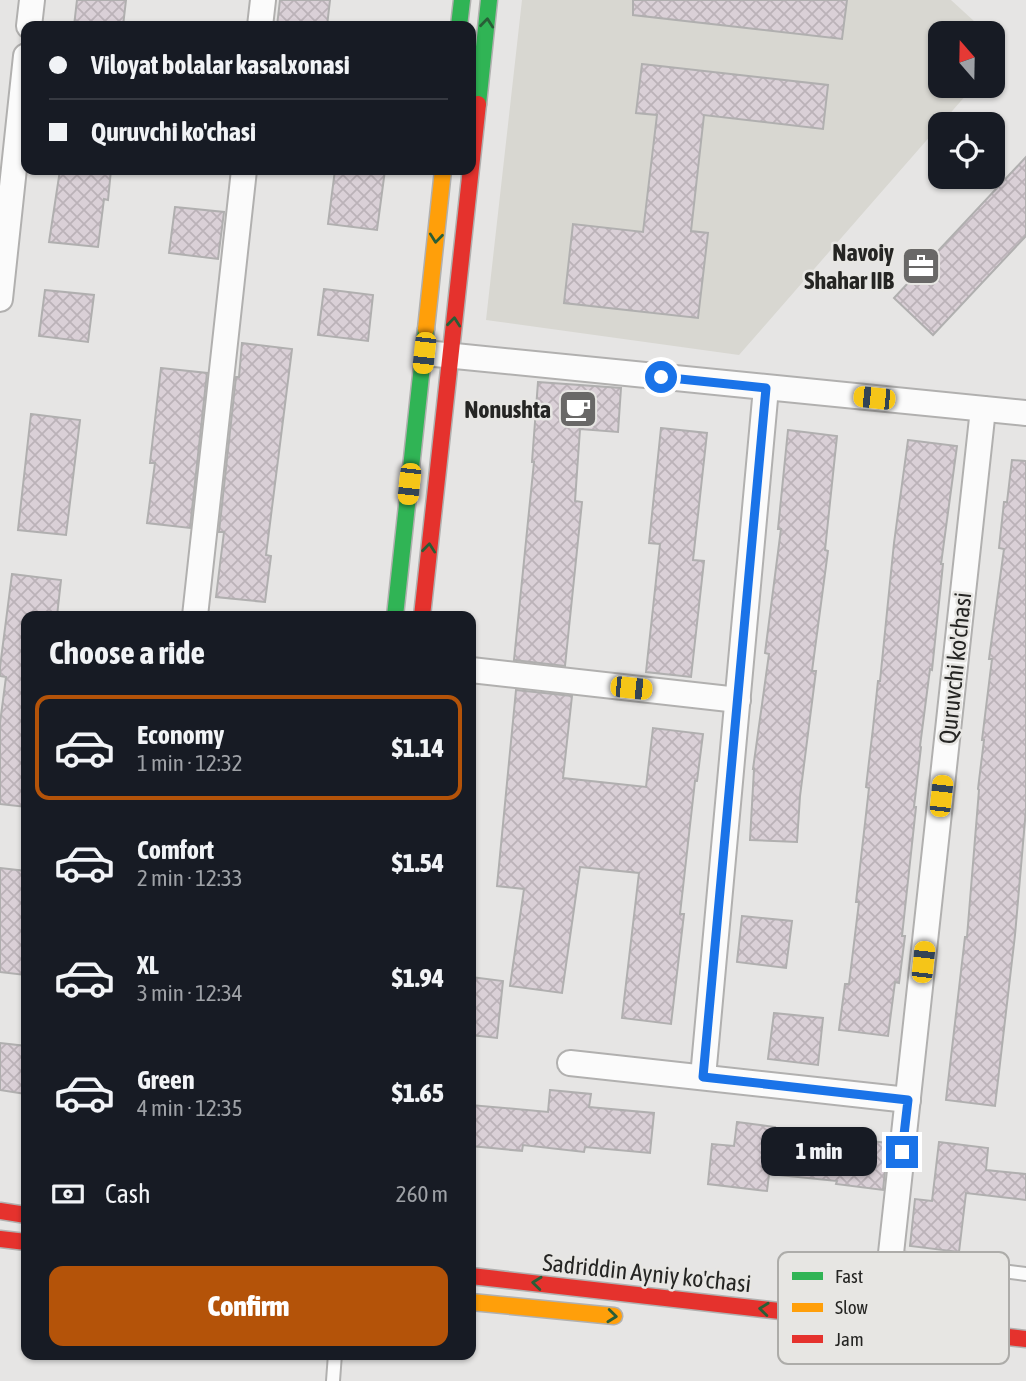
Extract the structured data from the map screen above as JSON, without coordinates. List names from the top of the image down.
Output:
{
  "streets": {
    "main road": ["Sadriddin Ayniy ko'chasi"],
    "street": ["Quruvchi ko'chasi"]
  },
  "places": {
    "office": ["Navoiy Shahar IIB"],
    "cafe": ["Nonushta"]
  },
  "legend": ["Fast", "Slow", "Jam"],
  "north": "top",
  "page": {
    "banner": ["Viloyat bolalar kasalxonasi", "Quruvchi ko'chasi"],
    "heading": "Choose a ride",
    "list": [
      {
        "name": "Economy",
        "note": "1 min · 12:32",
        "value": "$1.14"
      },
      {
        "name": "Comfort",
        "note": "2 min · 12:33",
        "value": "$1.54"
      },
      {
        "name": "XL",
        "note": "3 min · 12:34",
        "value": "$1.94"
      },
      {
        "name": "Green",
        "note": "4 min · 12:35",
        "value": "$1.65"
      }
    ],
    "bubble": "1 min",
    "pay": ["Cash", "260 m"],
    "buttons": "Confirm"
  }
}
